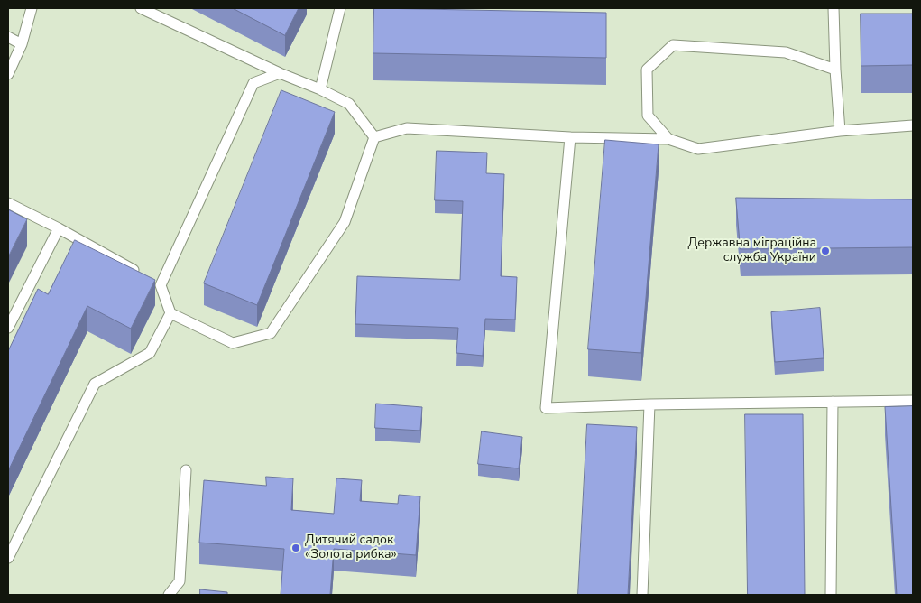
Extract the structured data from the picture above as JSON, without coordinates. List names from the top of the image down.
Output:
{
  "places": ["Державна міграційна служба України", "Дитячий садок «Золота рибка»"]
}
